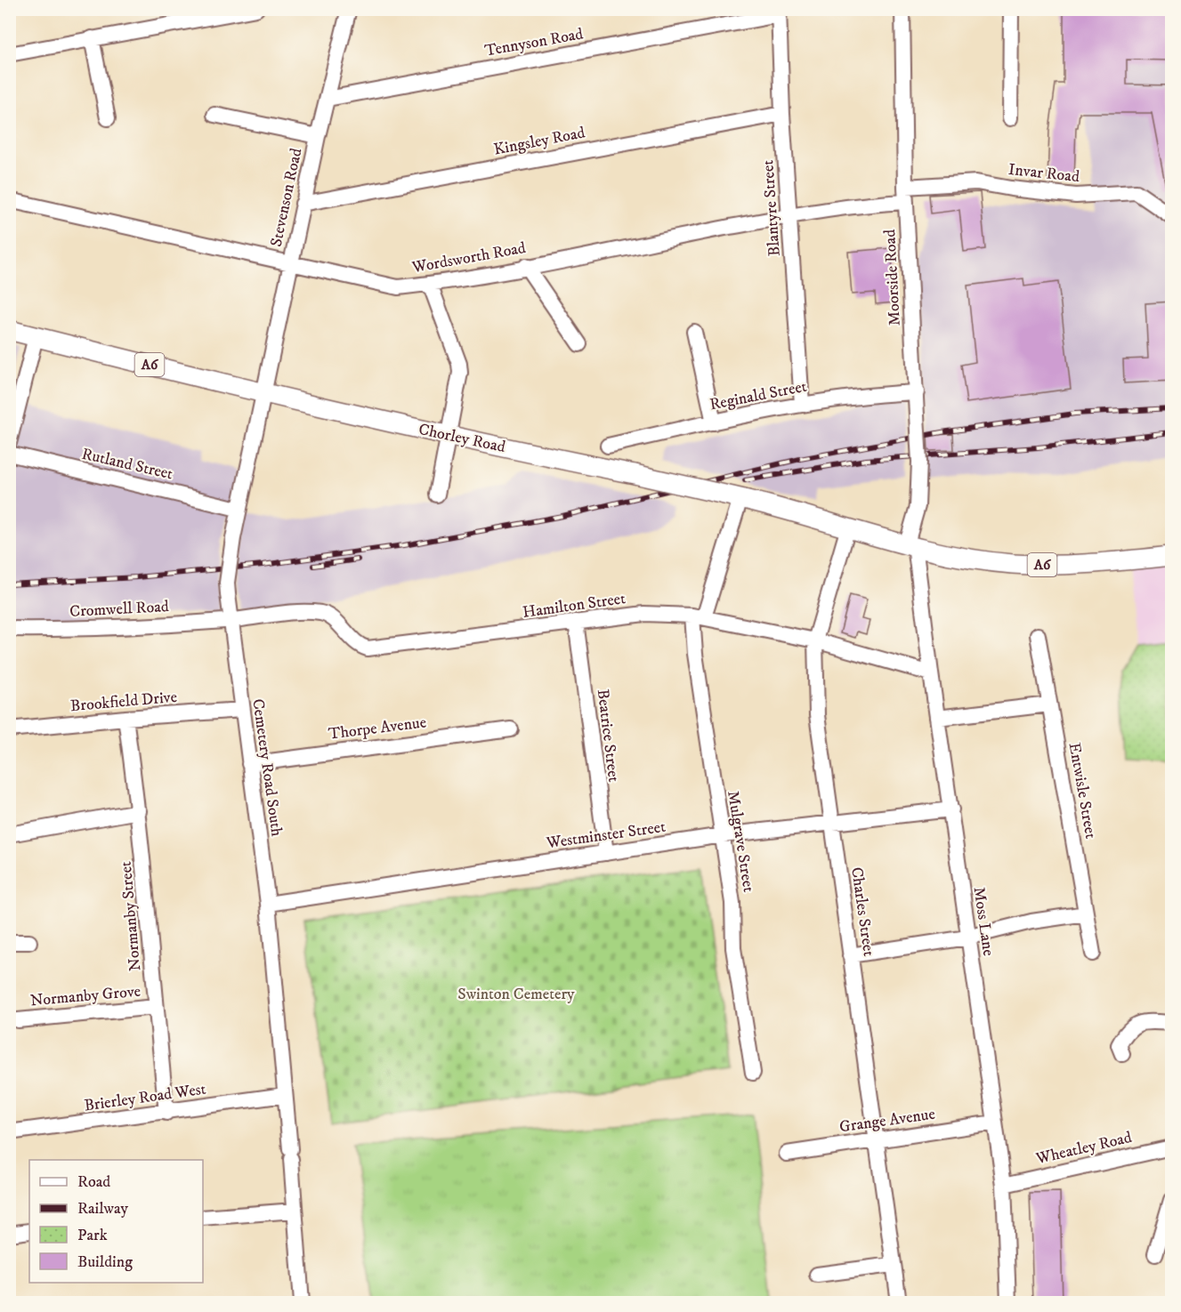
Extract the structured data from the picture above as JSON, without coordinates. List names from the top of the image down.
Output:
{
  "streets": {
    "main road": ["A6", "Chorley Road"],
    "street": [
      "Tennyson Road",
      "Kingsley Road",
      "Invar Road",
      "Stevenson Road",
      "Blantyre Street",
      "Wordsworth Road",
      "Moorside Road",
      "Reginald Street",
      "Rutland Street",
      "Hamilton Street",
      "Cromwell Road",
      "Brookfield Drive",
      "Thorpe Avenue",
      "Beatrice Street",
      "Cemetery Road South",
      "Entwisle Street",
      "Westminster Street",
      "Mulgrave Street",
      "Charles Street",
      "Normanby Street",
      "Moss Lane",
      "Normanby Grove",
      "Brierley Road West",
      "Grange Avenue",
      "Wheatley Road"
    ]
  },
  "crossings": [
    ["Tennyson Road", "Stevenson Road"],
    ["Tennyson Road", "Blantyre Street"],
    ["Kingsley Road", "Stevenson Road"],
    ["Kingsley Road", "Blantyre Street"],
    ["Invar Road", "Moorside Road"],
    ["Stevenson Road", "Wordsworth Road"],
    ["Stevenson Road", "Chorley Road"],
    ["Stevenson Road", "Cemetery Road South"],
    ["Blantyre Street", "Wordsworth Road"],
    ["Blantyre Street", "Reginald Street"],
    ["Wordsworth Road", "Moorside Road"],
    ["Moorside Road", "A6"],
    ["Moorside Road", "Reginald Street"],
    ["Moorside Road", "Chorley Road"],
    ["Moorside Road", "Moss Lane"],
    ["A6", "Chorley Road"],
    ["A6", "Moss Lane"],
    ["Chorley Road", "Cemetery Road South"],
    ["Chorley Road", "Mulgrave Street"],
    ["Chorley Road", "Charles Street"],
    ["Chorley Road", "Moss Lane"],
    ["Rutland Street", "Cemetery Road South"],
    ["Hamilton Street", "Cromwell Road"],
    ["Hamilton Street", "Beatrice Street"],
    ["Hamilton Street", "Cemetery Road South"],
    ["Hamilton Street", "Mulgrave Street"],
    ["Hamilton Street", "Charles Street"],
    ["Hamilton Street", "Moss Lane"],
    ["Cromwell Road", "Cemetery Road South"],
    ["Brookfield Drive", "Cemetery Road South"],
    ["Brookfield Drive", "Normanby Street"],
    ["Thorpe Avenue", "Cemetery Road South"],
    ["Beatrice Street", "Westminster Street"],
    ["Cemetery Road South", "Westminster Street"],
    ["Cemetery Road South", "Brierley Road West"],
    ["Westminster Street", "Mulgrave Street"],
    ["Westminster Street", "Charles Street"],
    ["Westminster Street", "Moss Lane"],
    ["Charles Street", "Grange Avenue"],
    ["Normanby Street", "Normanby Grove"],
    ["Normanby Street", "Brierley Road West"],
    ["Moss Lane", "Grange Avenue"],
    ["Moss Lane", "Wheatley Road"]
  ],
  "parks": ["Swinton Cemetery"],
  "legend": [
    "Road",
    "Railway",
    "Park",
    "Building"
  ]
}
